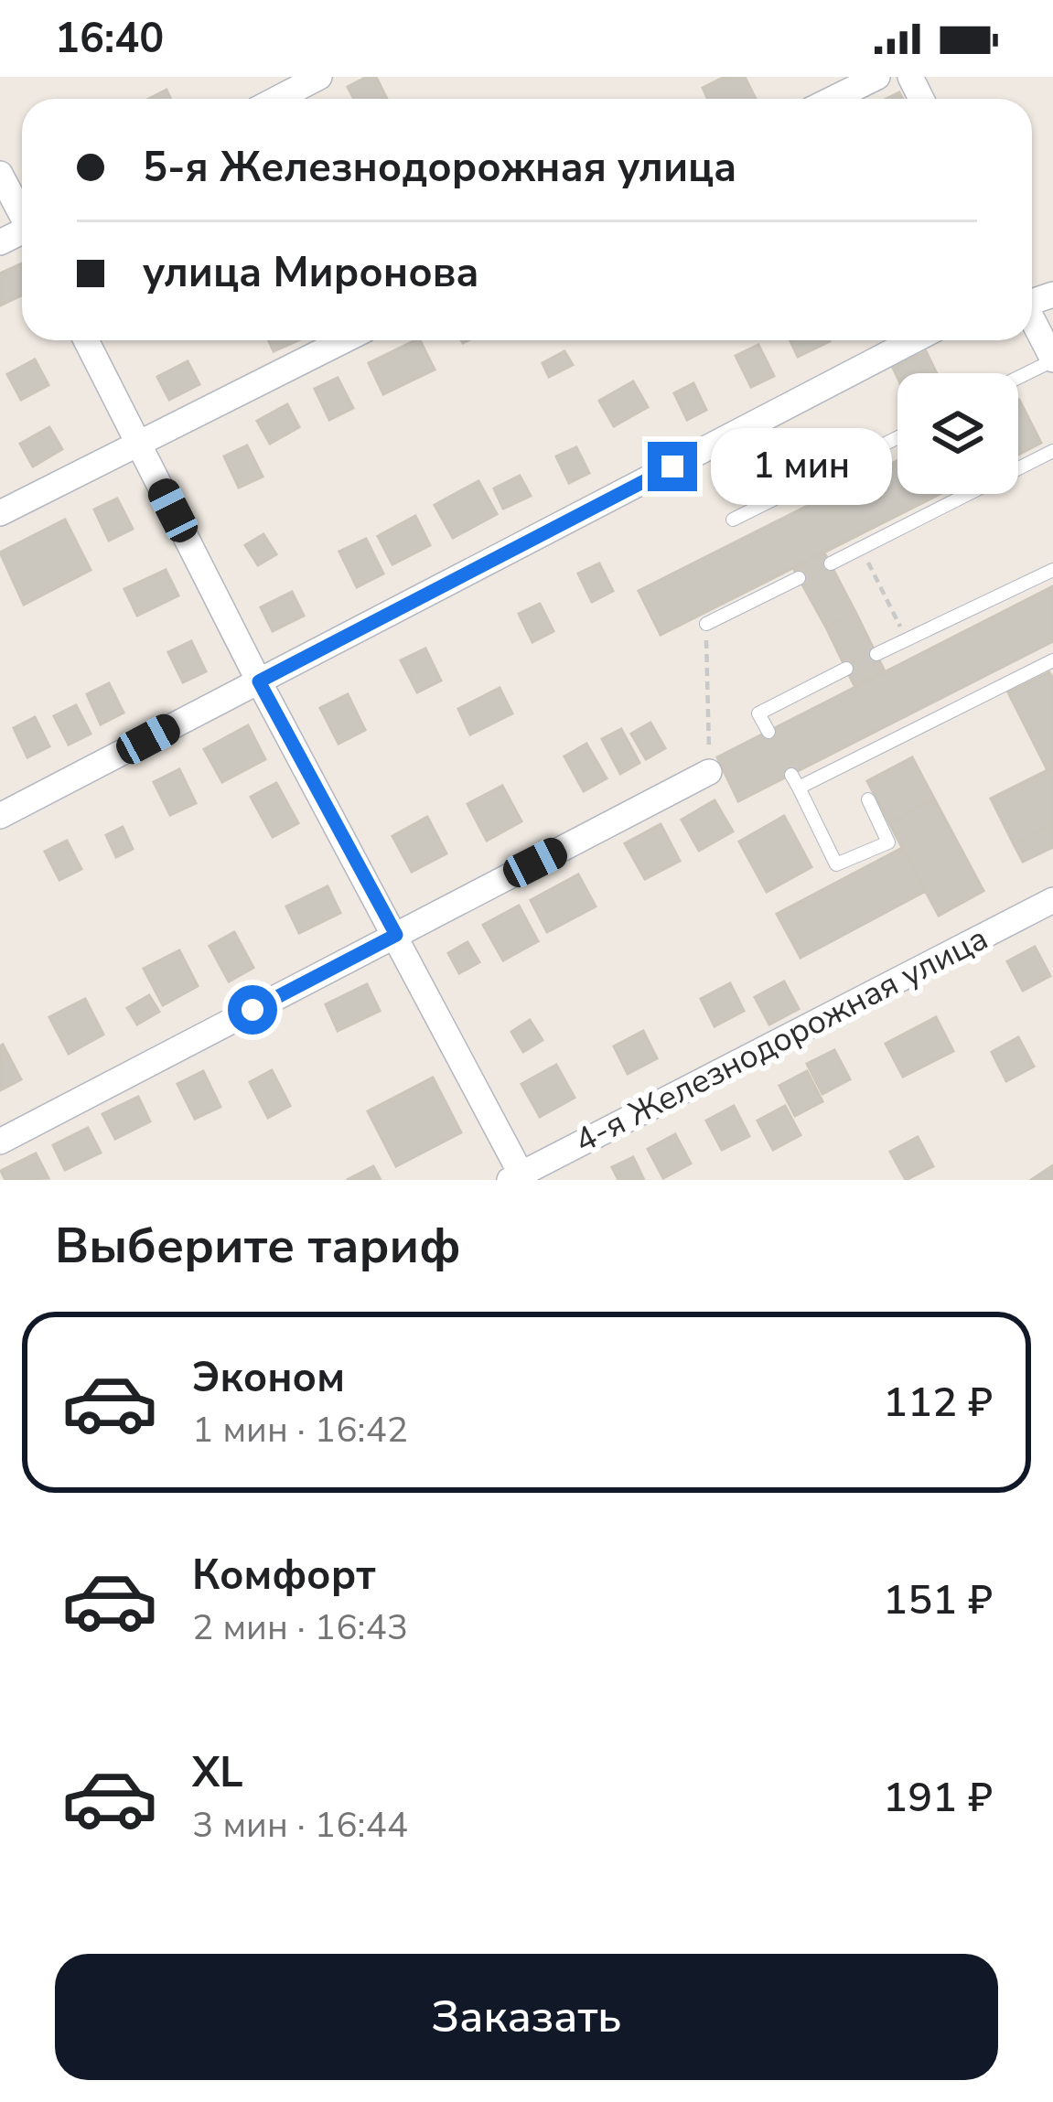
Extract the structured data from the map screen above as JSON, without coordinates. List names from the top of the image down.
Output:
{
  "streets": {
    "street": ["4-я Железнодорожная улица"]
  },
  "page": {
    "status": "16:40",
    "banner": ["5-я Железнодорожная улица", "улица Миронова"],
    "bubble": "1 мин",
    "heading": "Выберите тариф",
    "list": [
      {
        "name": "Эконом",
        "note": "1 мин · 16:42",
        "value": "112 ₽"
      },
      {
        "name": "Комфорт",
        "note": "2 мин · 16:43",
        "value": "151 ₽"
      },
      {
        "name": "XL",
        "note": "3 мин · 16:44",
        "value": "191 ₽"
      }
    ],
    "buttons": "Заказать"
  }
}
